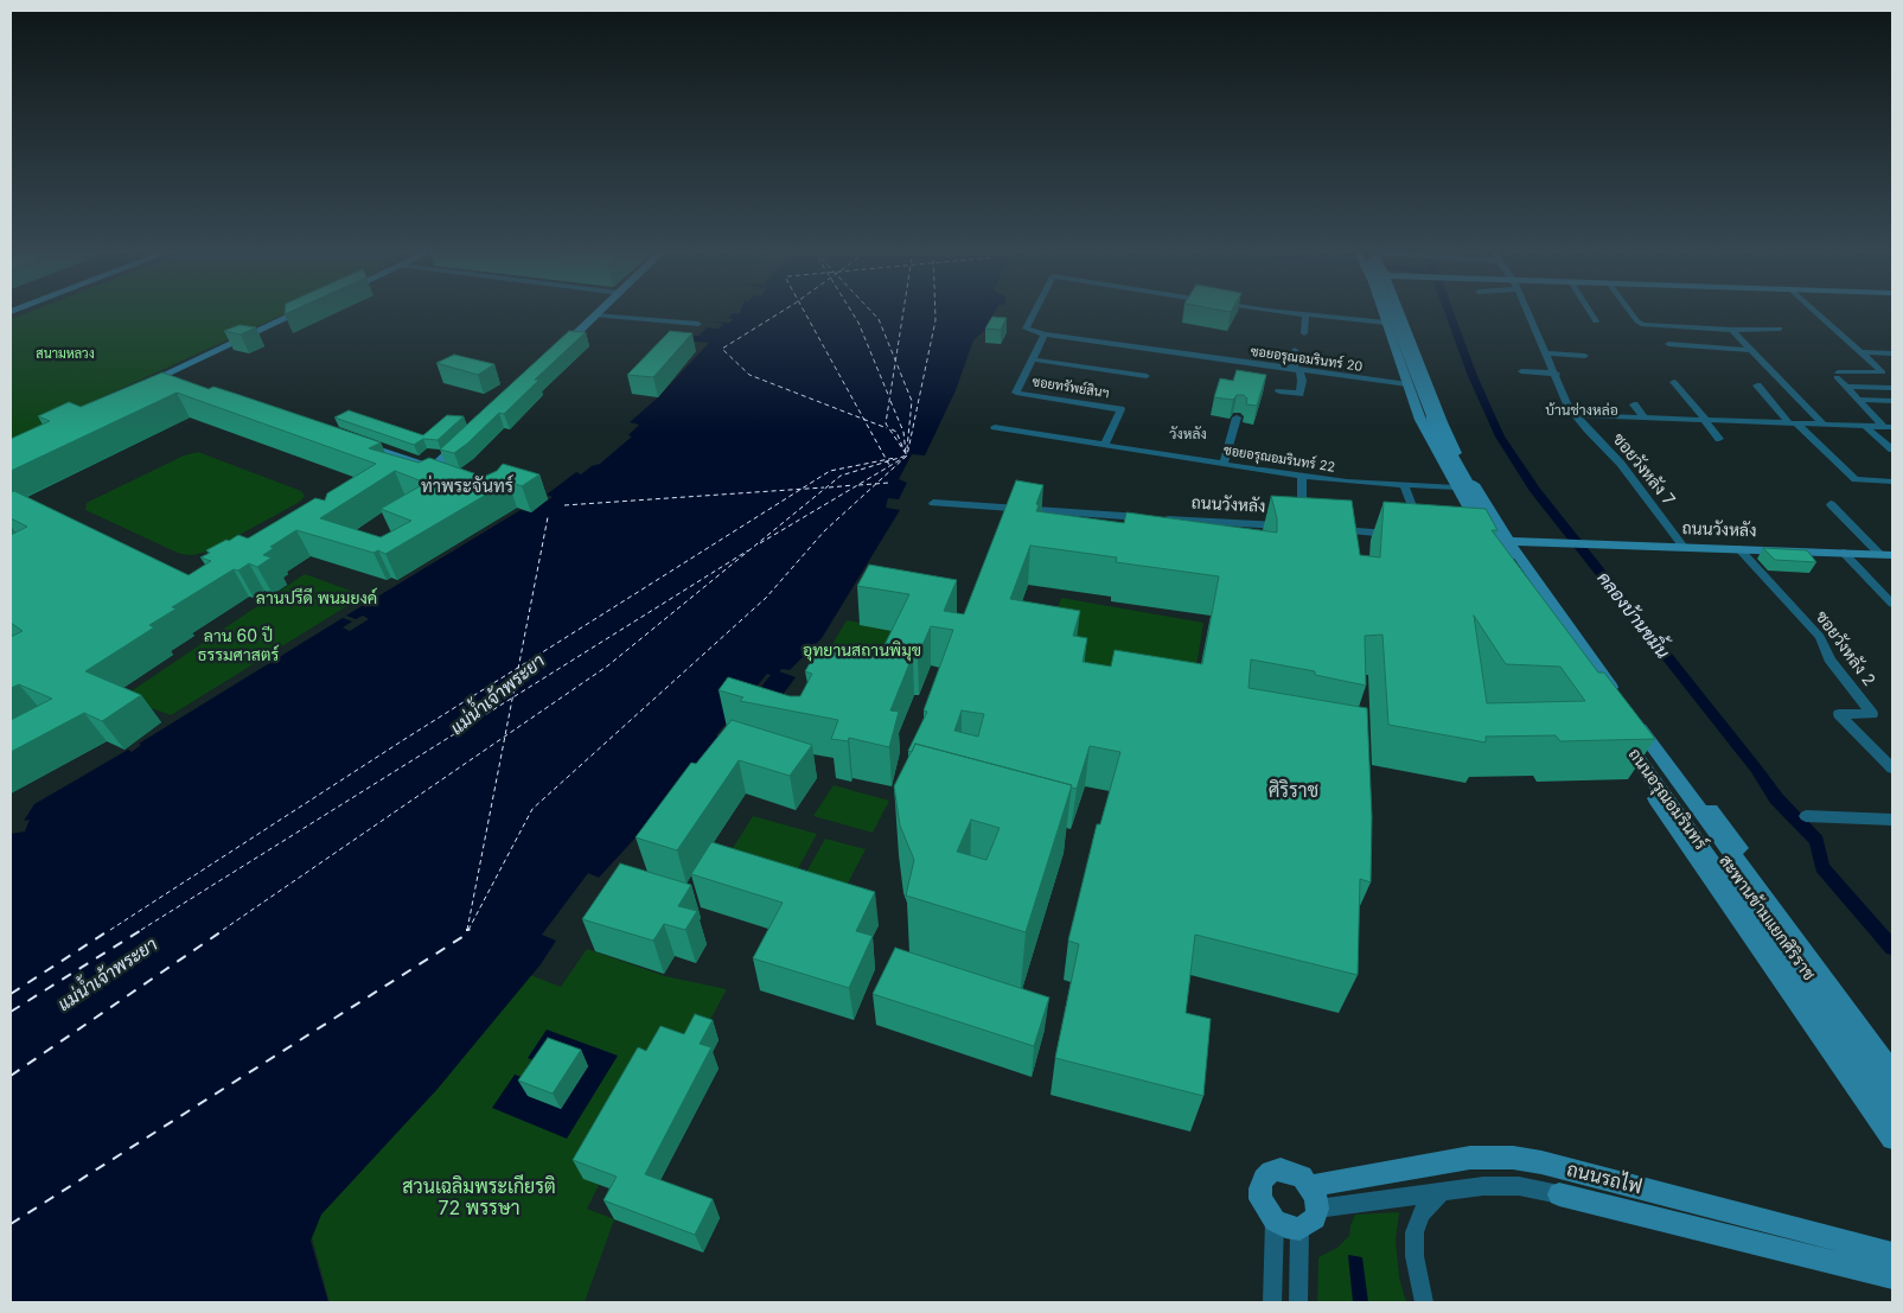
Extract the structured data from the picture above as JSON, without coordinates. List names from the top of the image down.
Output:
{
  "streets": {
    "main road": [
      "ถนนวังหลัง",
      "ถนนอรุณอมรินทร์",
      "สะพานข้ามแยกศิริราช",
      "ถนนรถไฟ"
    ],
    "street": [
      "ซอยอรุณอมรินทร์ 20",
      "ซอยทรัพย์สินฯ",
      "ซอยอรุณอมรินทร์ 22",
      "ซอยวังหลัง 7",
      "ซอยวังหลัง 2"
    ]
  },
  "crossings": [
    ["ซอยทรัพย์สินฯ", "ซอยอรุณอมรินทร์ 22"],
    ["ซอยอรุณอมรินทร์ 22", "ถนนวังหลัง"],
    ["ซอยวังหลัง 7", "ถนนวังหลัง"],
    ["ถนนวังหลัง", "ซอยวังหลัง 2"],
    ["ถนนอรุณอมรินทร์", "สะพานข้ามแยกศิริราช"]
  ],
  "districts": [
    "บ้านช่างหล่อ",
    "วังหลัง",
    "ท่าพระจันทร์",
    "ศิริราช"
  ],
  "water": ["คลองบ้านขมิ้น", "แม่น้ำเจ้าพระยา"],
  "parks": [
    "สนามหลวง",
    "ลานปรีดี พนมยงค์",
    "ลาน 60 ปี ธรรมศาสตร์",
    "อุทยานสถานพิมุข",
    "สวนเฉลิมพระเกียรติ 72 พรรษา"
  ]
}
